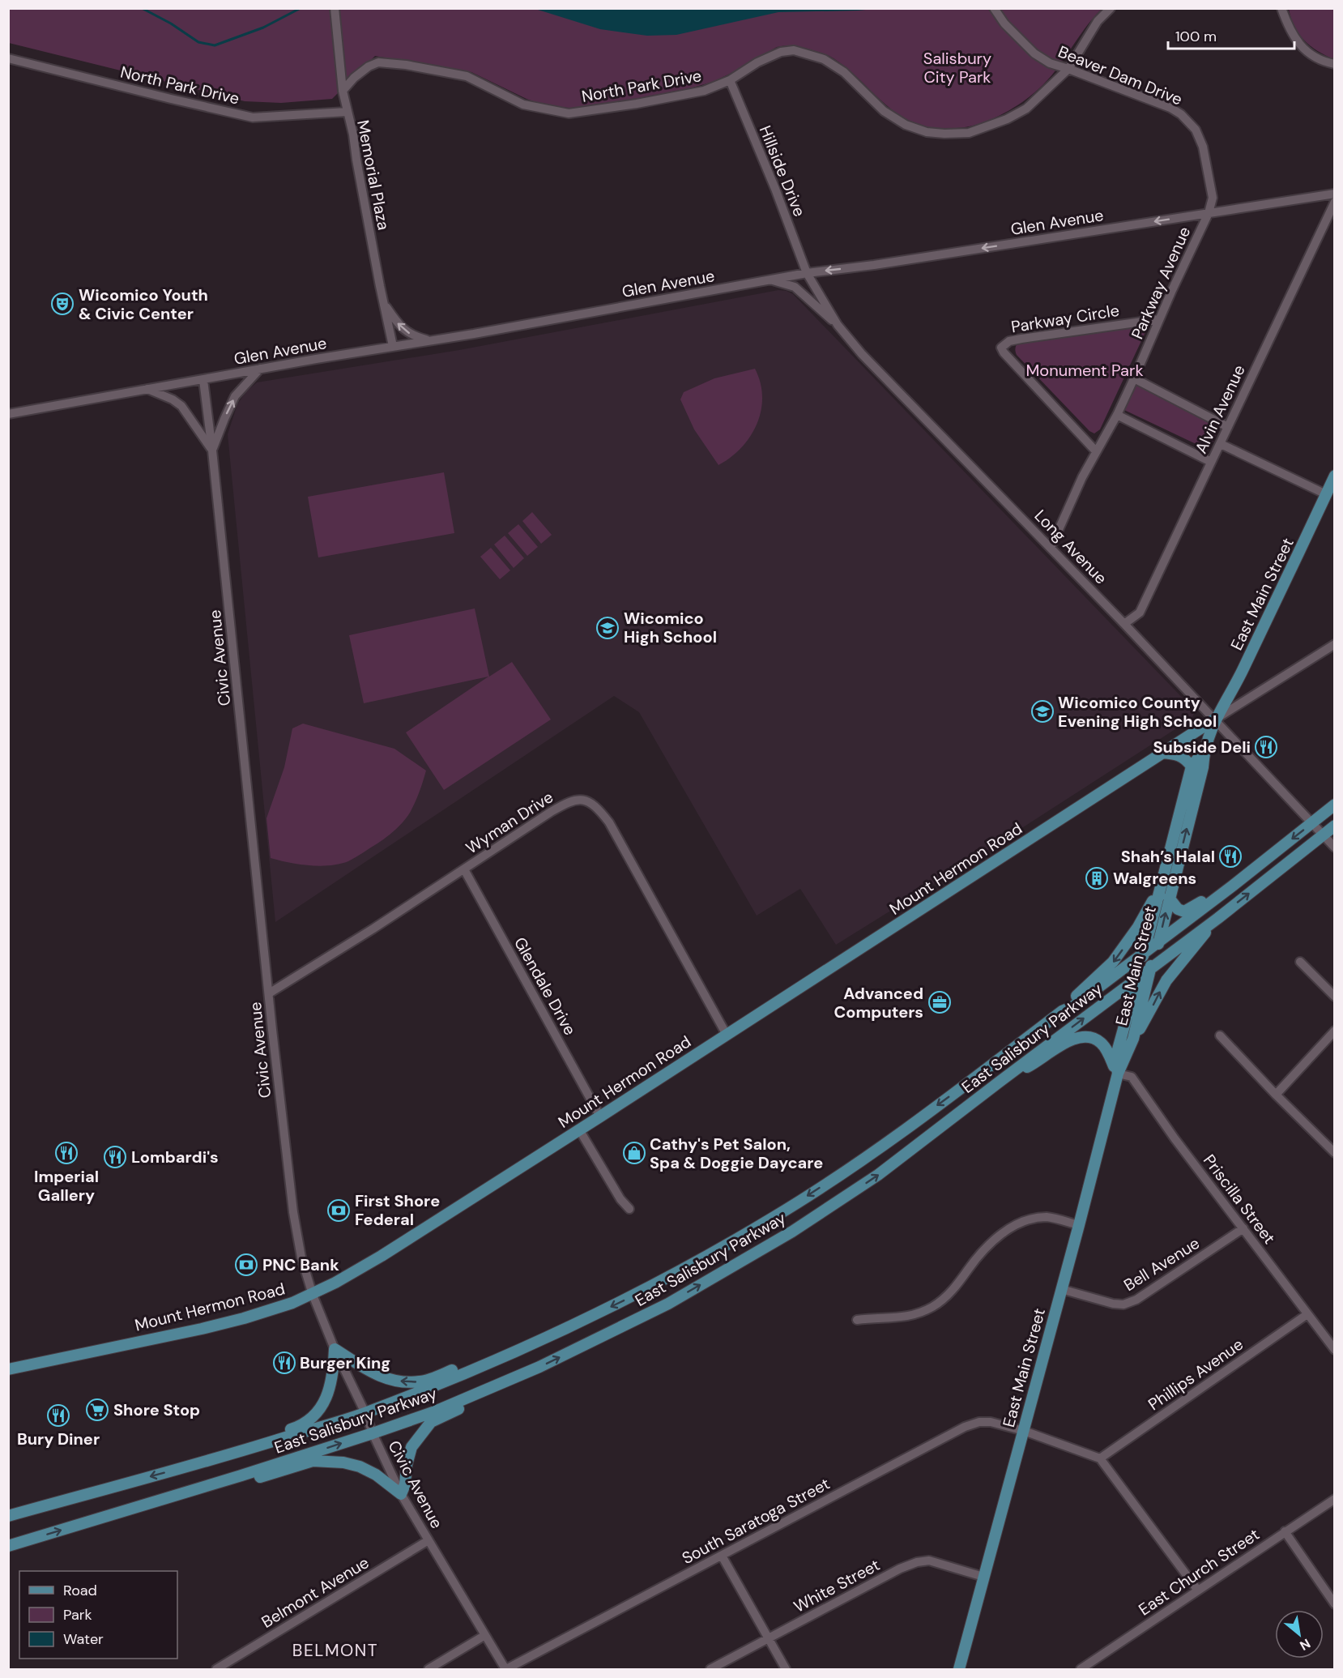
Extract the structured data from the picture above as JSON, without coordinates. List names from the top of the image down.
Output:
{
  "streets": {
    "main road": ["East Main Street", "Mount Hermon Road", "East Salisbury Parkway"],
    "street": [
      "Beaver Dam Drive",
      "North Park Drive",
      "Hillside Drive",
      "Memorial Plaza",
      "Glen Avenue",
      "Parkway Avenue",
      "Parkway Circle",
      "Alvin Avenue",
      "Long Avenue",
      "Civic Avenue",
      "Wyman Drive",
      "Glendale Drive",
      "Priscilla Street",
      "Bell Avenue",
      "Phillips Avenue",
      "South Saratoga Street",
      "East Church Street",
      "White Street",
      "Belmont Avenue"
    ]
  },
  "crossings": [
    ["Beaver Dam Drive", "North Park Drive"],
    ["Beaver Dam Drive", "Glen Avenue"],
    ["Beaver Dam Drive", "Parkway Avenue"],
    ["North Park Drive", "Hillside Drive"],
    ["North Park Drive", "Memorial Plaza"],
    ["Hillside Drive", "Glen Avenue"],
    ["Hillside Drive", "Long Avenue"],
    ["Memorial Plaza", "Glen Avenue"],
    ["Glen Avenue", "Parkway Avenue"],
    ["Glen Avenue", "Long Avenue"],
    ["Glen Avenue", "Civic Avenue"],
    ["Parkway Avenue", "Parkway Circle"],
    ["Parkway Avenue", "Long Avenue"],
    ["Alvin Avenue", "Long Avenue"],
    ["Long Avenue", "East Main Street"],
    ["Long Avenue", "Mount Hermon Road"],
    ["Long Avenue", "East Salisbury Parkway"],
    ["East Main Street", "Mount Hermon Road"],
    ["East Main Street", "East Salisbury Parkway"],
    ["East Main Street", "Priscilla Street"],
    ["East Main Street", "Bell Avenue"],
    ["East Main Street", "South Saratoga Street"],
    ["East Main Street", "White Street"],
    ["Civic Avenue", "Wyman Drive"],
    ["Civic Avenue", "Mount Hermon Road"],
    ["Civic Avenue", "East Salisbury Parkway"],
    ["Civic Avenue", "South Saratoga Street"],
    ["Civic Avenue", "Belmont Avenue"],
    ["Wyman Drive", "Mount Hermon Road"],
    ["Wyman Drive", "Glendale Drive"],
    ["Mount Hermon Road", "Glendale Drive"],
    ["Priscilla Street", "Bell Avenue"],
    ["Priscilla Street", "Phillips Avenue"],
    ["Phillips Avenue", "South Saratoga Street"]
  ],
  "districts": ["BELMONT"],
  "parks": ["Salisbury City Park", "Monument Park"],
  "places": {
    "theatre": ["Wicomico Youth & Civic Center"],
    "school or university": ["Wicomico High School", "Wicomico County Evening High School"],
    "restaurant": [
      "Subside Deli",
      "Shah’s Halal",
      "Imperial Gallery",
      "Lombardi's",
      "Burger King",
      "Bury Diner"
    ],
    "building": ["Walgreens"],
    "office": ["Advanced Computers"],
    "shop": ["Cathy's Pet Salon, Spa & Doggie Daycare"],
    "bank": ["First Shore Federal", "PNC Bank"],
    "supermarket": ["Shore Stop"]
  },
  "legend": ["Road", "Park", "Water"],
  "scale_bar": "100 m",
  "north": "bottom right"
}
